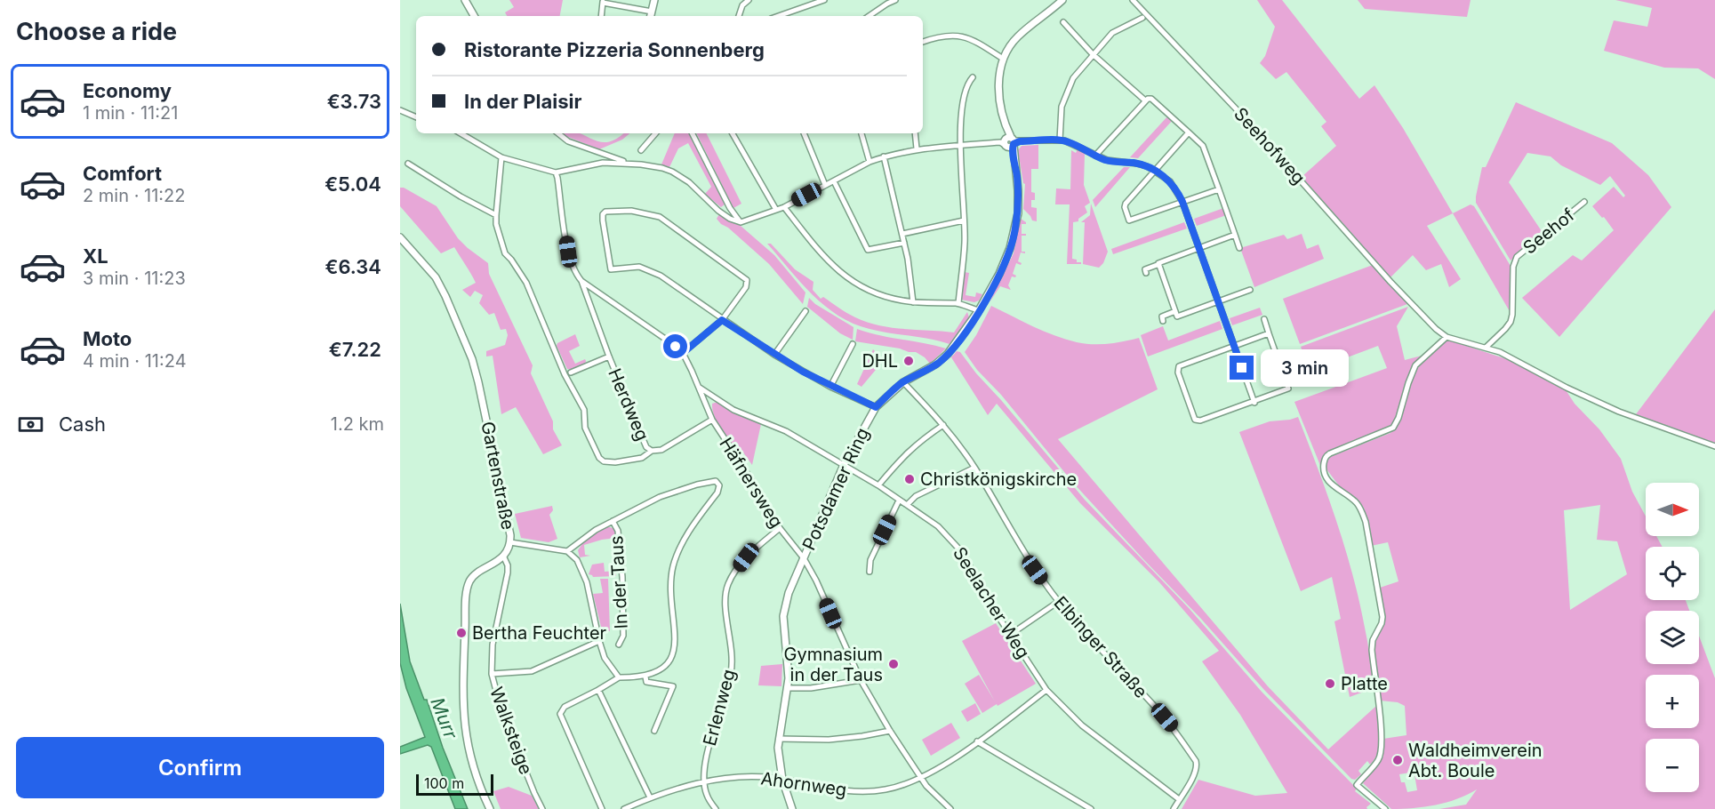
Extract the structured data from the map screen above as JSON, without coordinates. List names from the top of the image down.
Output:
{
  "streets": {
    "street": [
      "Seehofweg",
      "Seehof",
      "Herdweg",
      "Gartenstraße",
      "Häfnersweg",
      "Potsdamer Ring",
      "In der Taus",
      "Seelacher Weg",
      "Elbinger Straße",
      "Erlenweg",
      "Walksteige",
      "Ahornweg"
    ]
  },
  "crossings": [
    ["Herdweg", "Häfnersweg"],
    ["Gartenstraße", "Walksteige"],
    ["Häfnersweg", "Potsdamer Ring"],
    ["Häfnersweg", "Seelacher Weg"],
    ["Häfnersweg", "Erlenweg"],
    ["Häfnersweg", "Ahornweg"],
    ["Potsdamer Ring", "Seelacher Weg"],
    ["Potsdamer Ring", "Elbinger Straße"],
    ["Potsdamer Ring", "Ahornweg"],
    ["Seelacher Weg", "Elbinger Straße"],
    ["Seelacher Weg", "Ahornweg"],
    ["Erlenweg", "Ahornweg"]
  ],
  "water": ["Murr"],
  "places": [
    "DHL",
    "Christkönigskirche",
    "Bertha Feuchter",
    "Gymnasium in der Taus",
    "Platte",
    "Waldheimverein Abt. Boule"
  ],
  "scale_bar": "100 m",
  "north": "right",
  "page": {
    "heading": "Choose a ride",
    "banner": ["Ristorante Pizzeria Sonnenberg", "In der Plaisir"],
    "list": [
      {
        "name": "Economy",
        "note": "1 min · 11:21",
        "value": "€3.73"
      },
      {
        "name": "Comfort",
        "note": "2 min · 11:22",
        "value": "€5.04"
      },
      {
        "name": "XL",
        "note": "3 min · 11:23",
        "value": "€6.34"
      },
      {
        "name": "Moto",
        "note": "4 min · 11:24",
        "value": "€7.22"
      }
    ],
    "bubble": "3 min",
    "pay": ["Cash", "1.2 km"],
    "map_buttons": ["+", "−"],
    "buttons": "Confirm",
    "scale": "100 m"
  }
}
